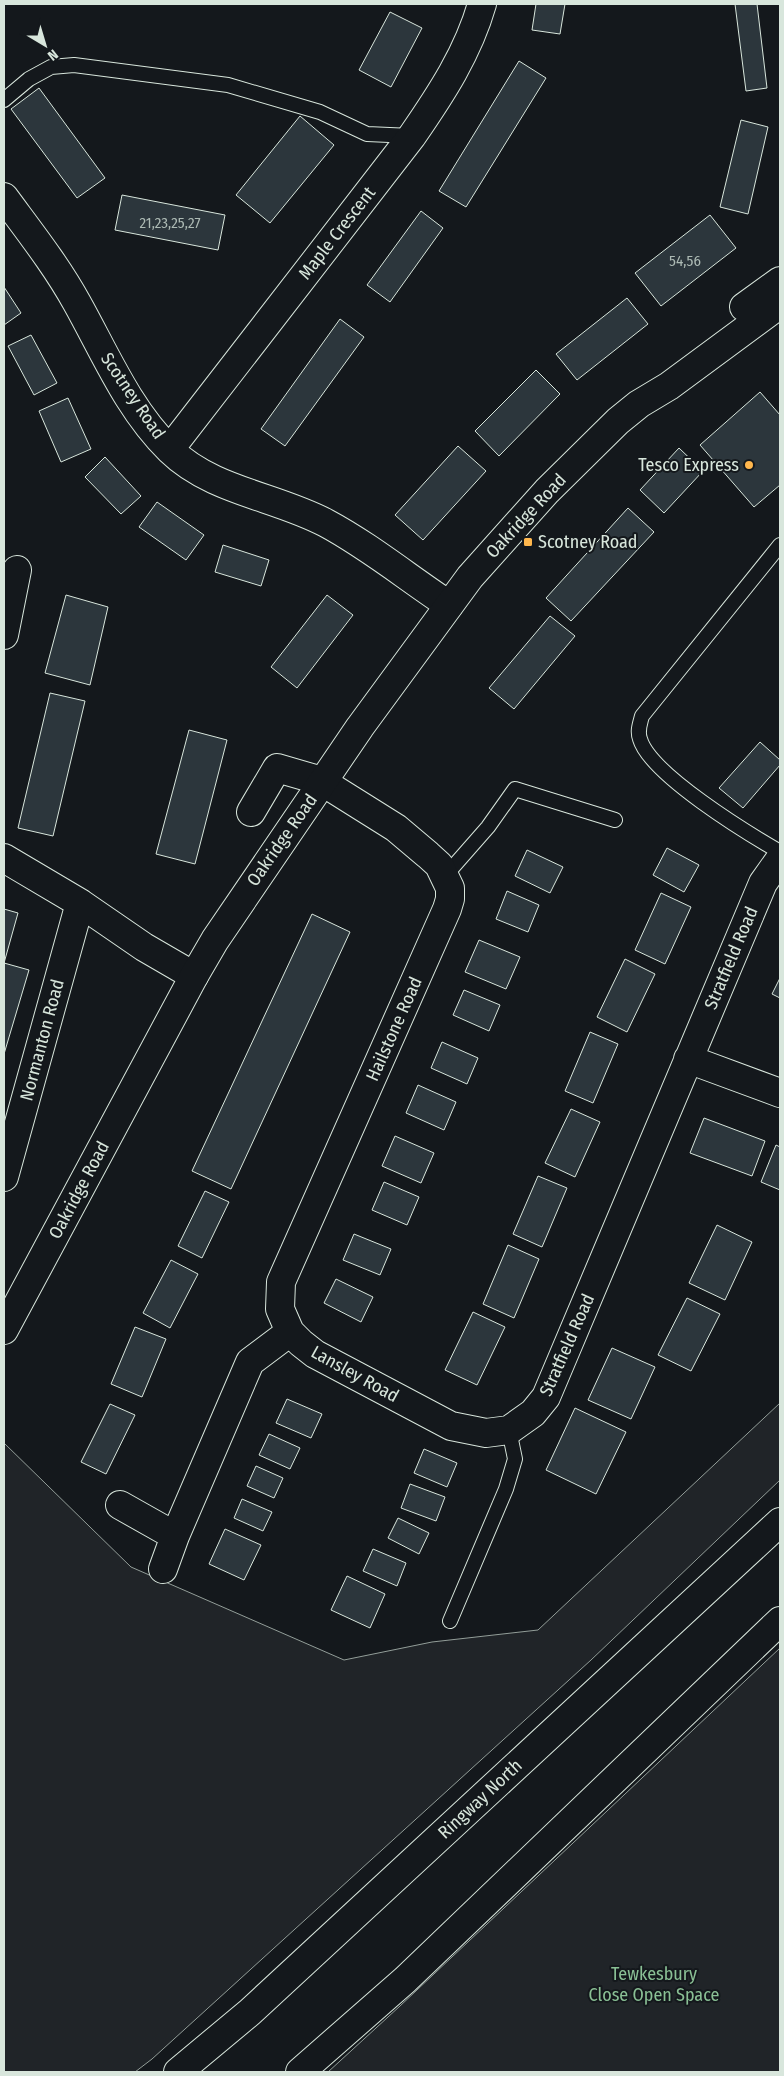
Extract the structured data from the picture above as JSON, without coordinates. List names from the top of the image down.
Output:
{
  "streets": {
    "main road": [
      "Maple Crescent",
      "Scotney Road",
      "Oakridge Road",
      "Stratfield Road",
      "Hailstone Road",
      "Normanton Road",
      "Lansley Road",
      "Ringway North"
    ]
  },
  "crossings": [
    ["Maple Crescent", "Scotney Road"],
    ["Scotney Road", "Oakridge Road"],
    ["Oakridge Road", "Hailstone Road"],
    ["Stratfield Road", "Lansley Road"],
    ["Hailstone Road", "Lansley Road"]
  ],
  "parks": ["Tewkesbury Close Open Space"],
  "places": {
    "other": ["Tesco Express"],
    "transit": ["Scotney Road"]
  },
  "house_numbers": ["21,23,25,27", "54,56"],
  "north": "bottom right"
}
